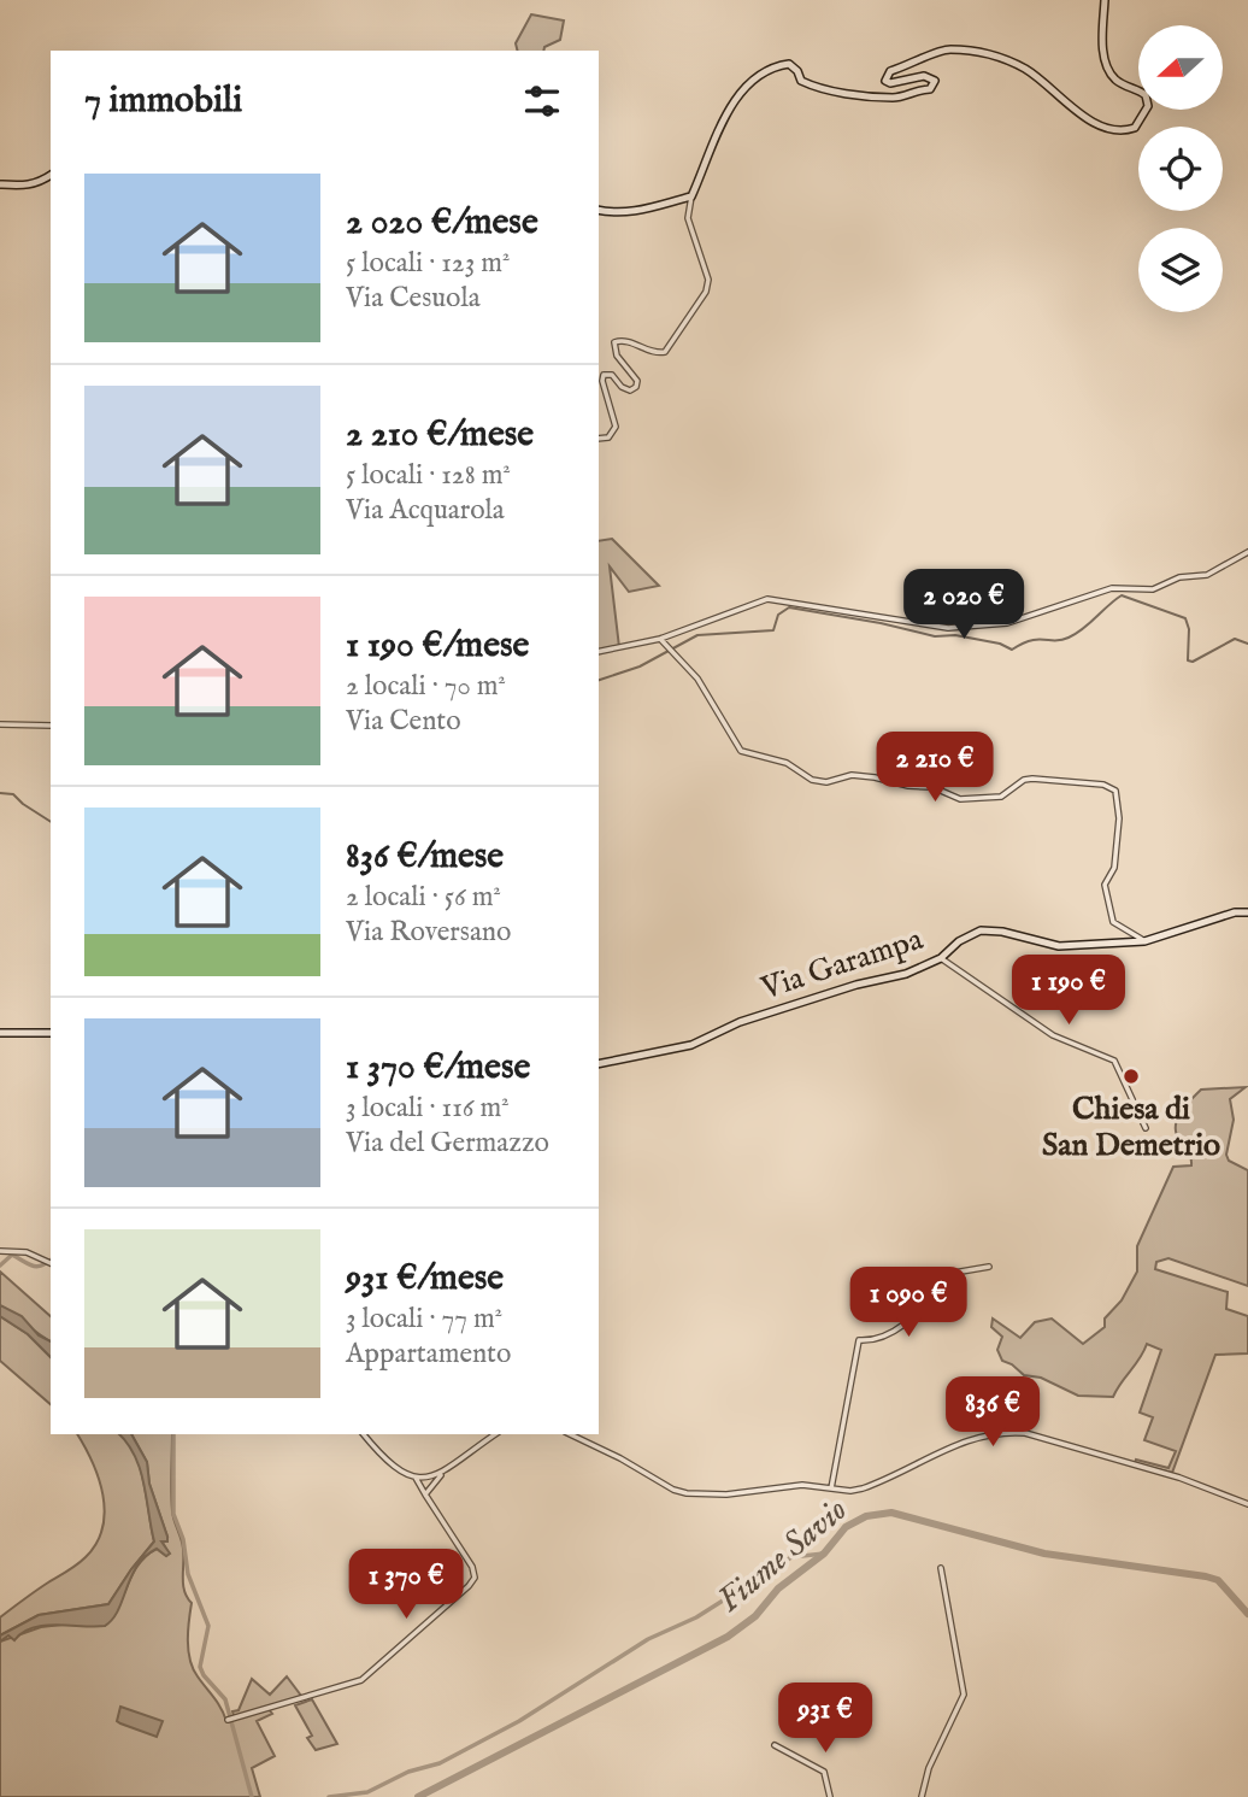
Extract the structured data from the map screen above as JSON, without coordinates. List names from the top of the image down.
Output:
{
  "streets": {
    "street": ["Via Garampa"]
  },
  "water": ["Fiume Savio"],
  "places": ["Chiesa di San Demetrio"],
  "north": "left",
  "page": {
    "heading": "7 immobili",
    "list": [
      {
        "name": "2 020 €/mese",
        "note": "5 locali · 123 m² · Via Cesuola"
      },
      {
        "name": "2 210 €/mese",
        "note": "5 locali · 128 m² · Via Acquarola"
      },
      {
        "name": "1 190 €/mese",
        "note": "2 locali · 70 m² · Via Cento"
      },
      {
        "name": "836 €/mese",
        "note": "2 locali · 56 m² · Via Roversano"
      },
      {
        "name": "1 370 €/mese",
        "note": "3 locali · 116 m² · Via del Germazzo"
      },
      {
        "name": "931 €/mese",
        "note": "3 locali · 77 m² · Appartamento"
      }
    ],
    "price": [
      "2 020 €",
      "2 210 €",
      "1 190 €",
      "1 090 €",
      "836 €",
      "1 370 €",
      "931 €"
    ]
  }
}
